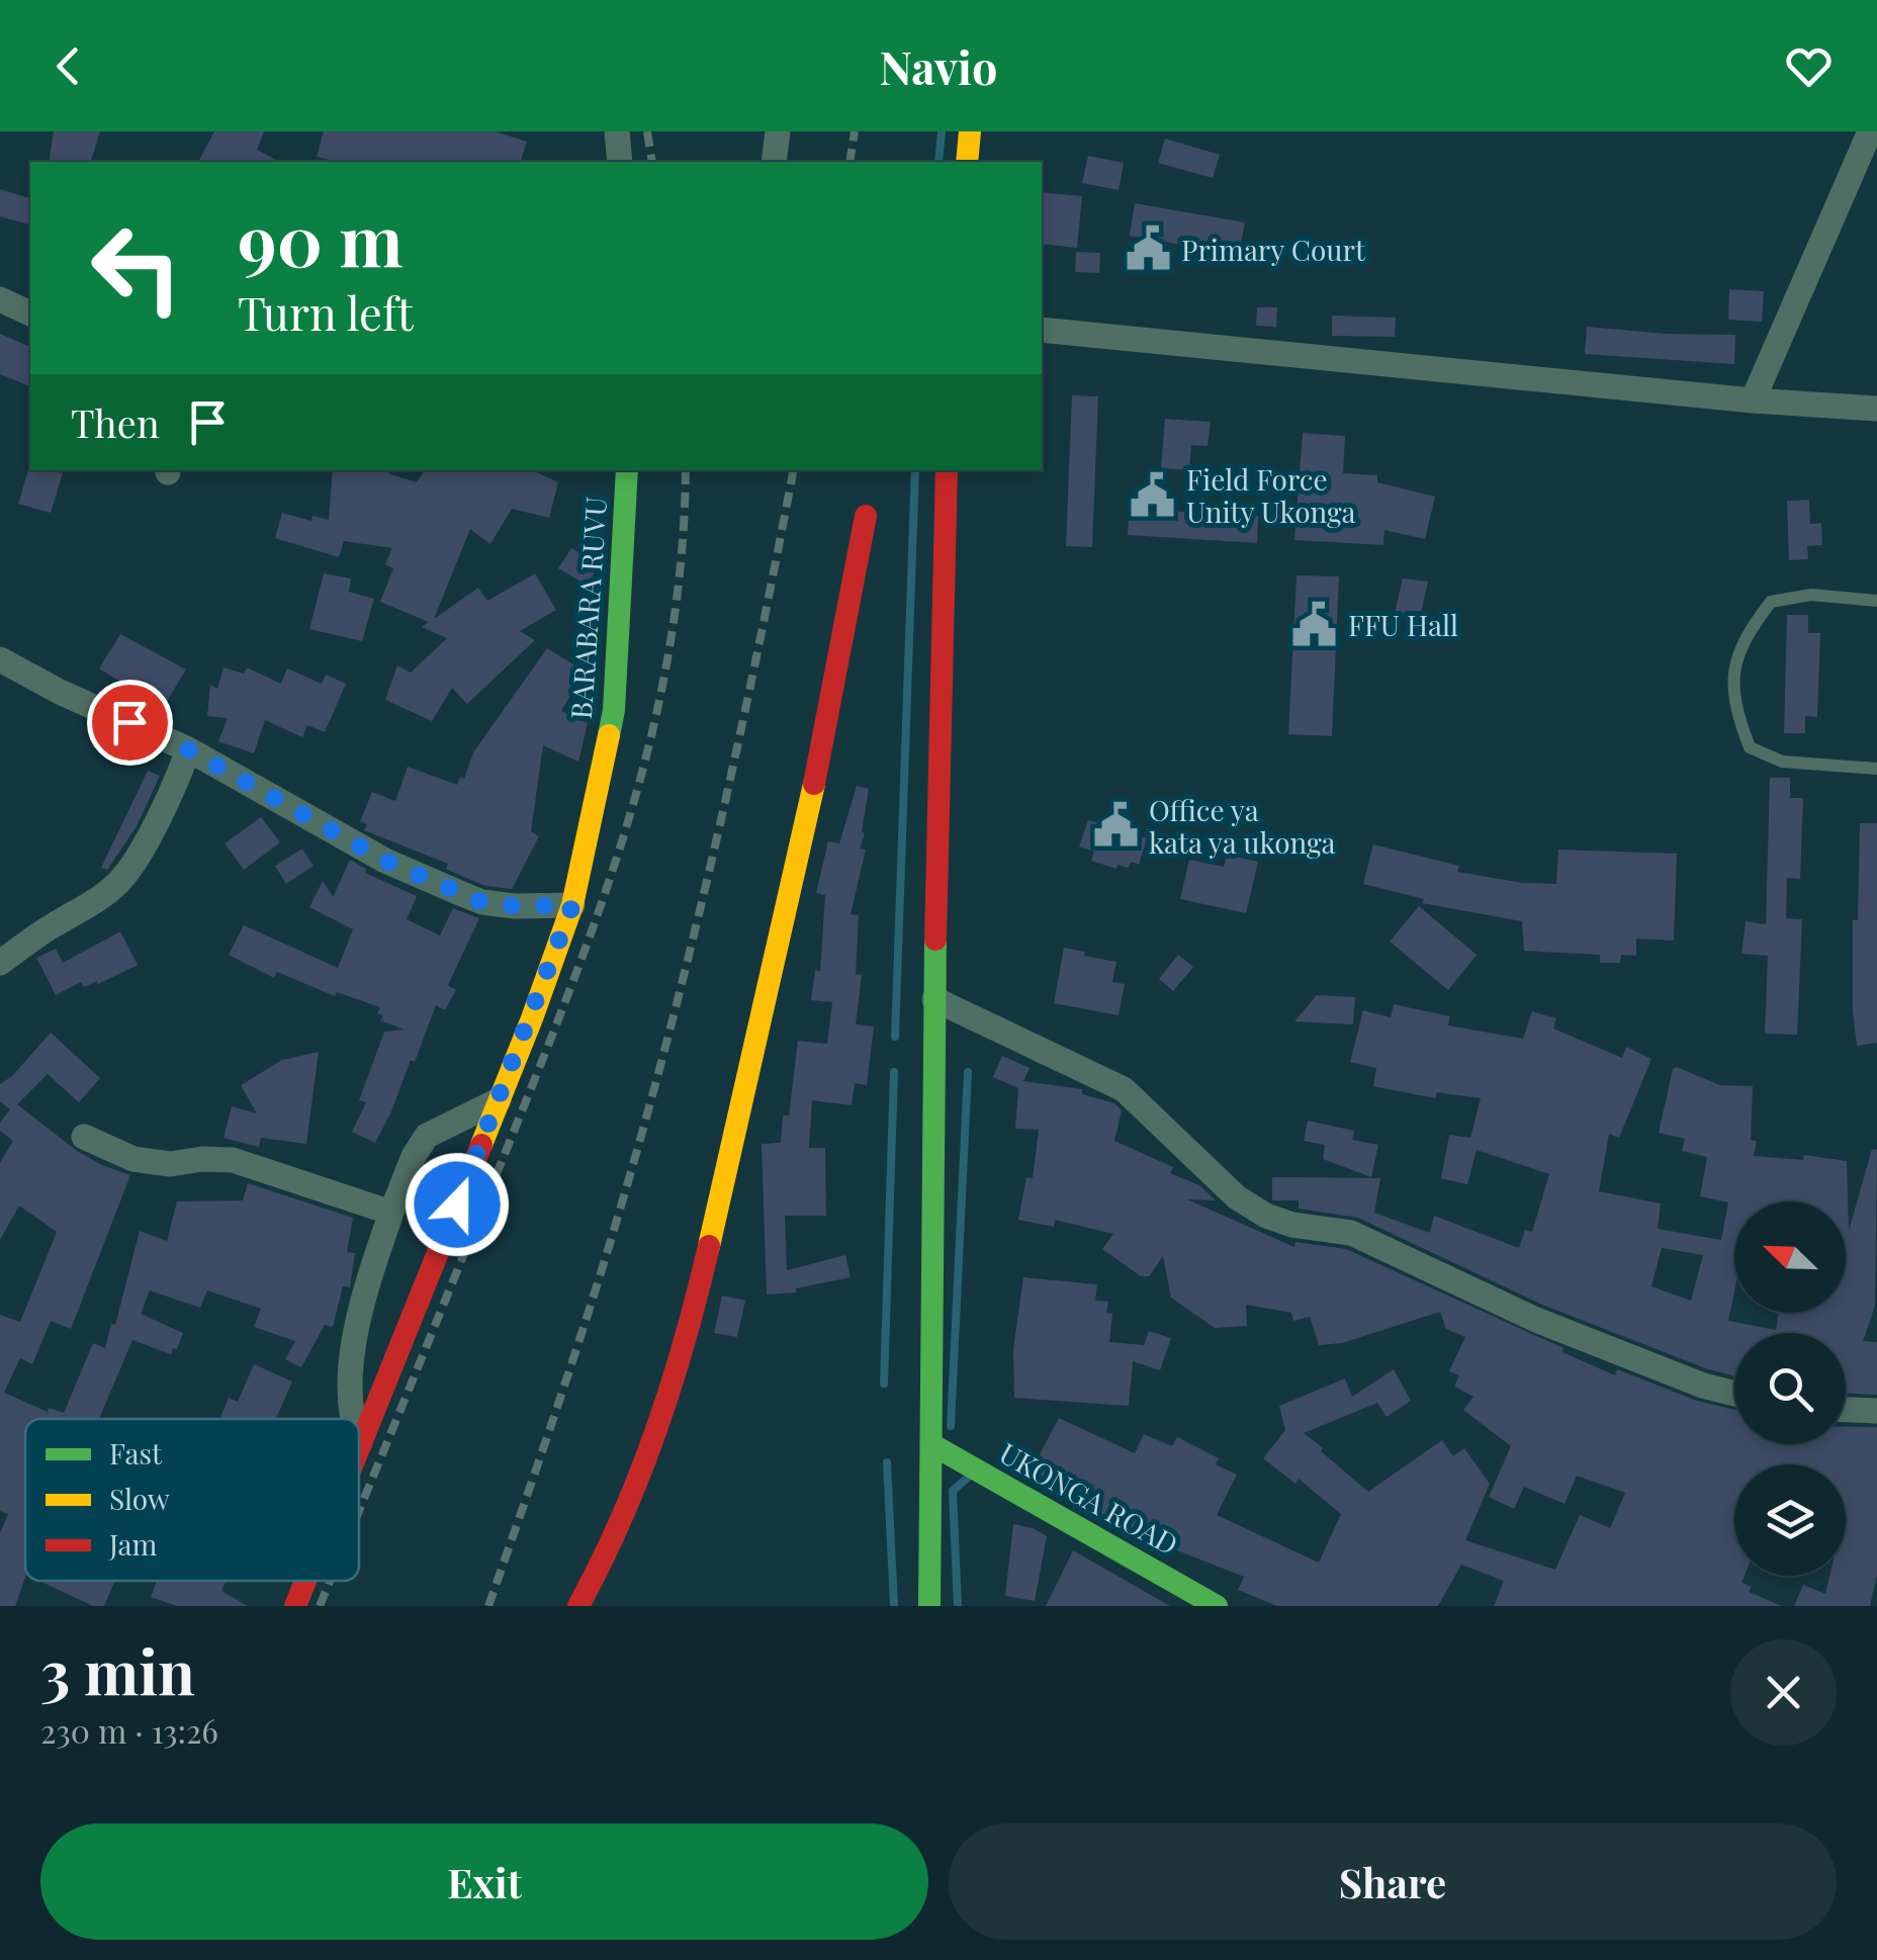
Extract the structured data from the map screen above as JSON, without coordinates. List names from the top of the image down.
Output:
{
  "streets": {
    "street": ["BARABARA RUVU", "UKONGA ROAD"]
  },
  "places": {
    "public building": [
      "Primary Court",
      "Field Force Unity Ukonga",
      "FFU Hall",
      "Office ya kata ya ukonga"
    ]
  },
  "legend": ["Fast", "Slow", "Jam"],
  "north": "top left",
  "page": {
    "header": "Navio",
    "turn": ["90 m", "Turn left"],
    "then": "Then",
    "heading": ["3 min", "230 m · 13:26"],
    "buttons": ["Exit", "Share"]
  }
}
